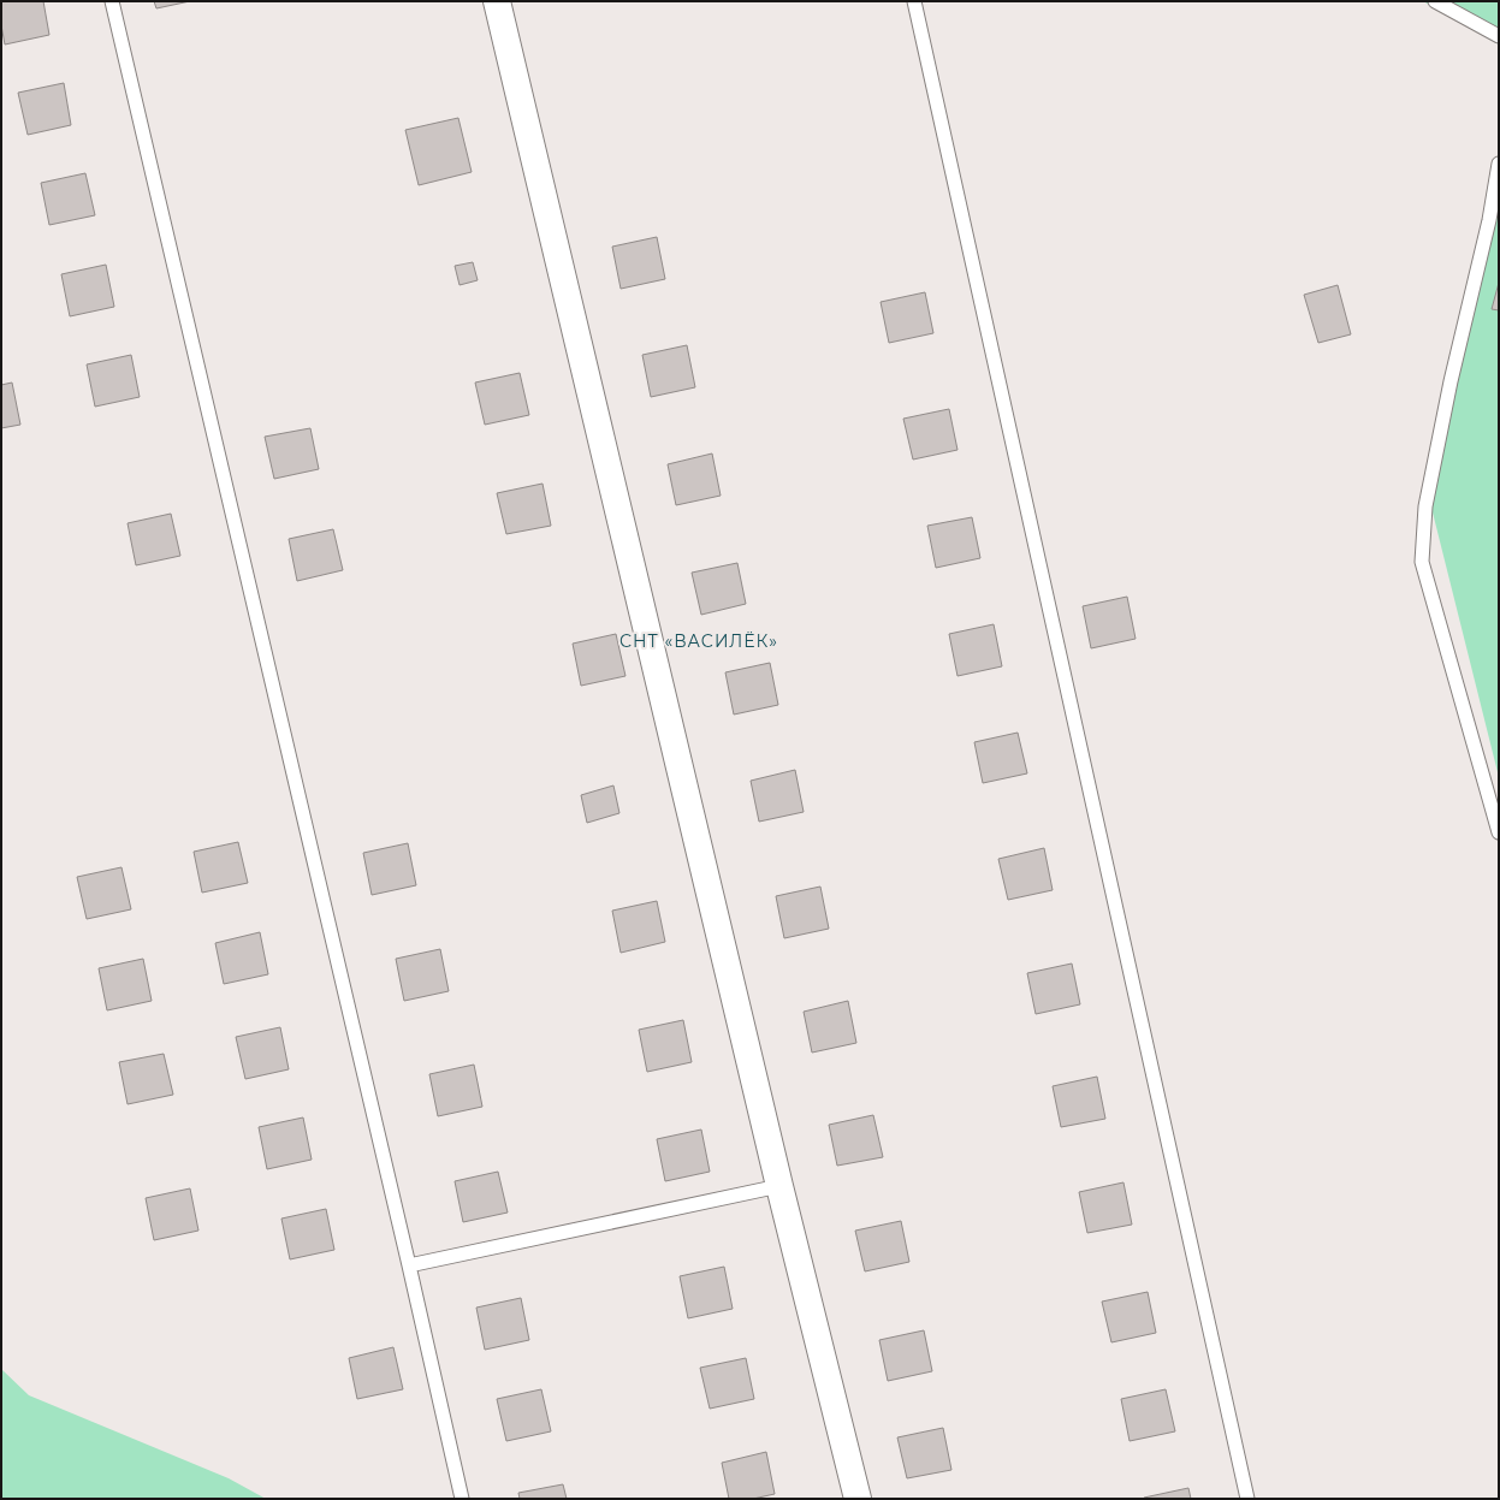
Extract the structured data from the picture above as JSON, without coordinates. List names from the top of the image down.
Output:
{
  "districts": ["СНТ «ВАСИЛЁК»"]
}
